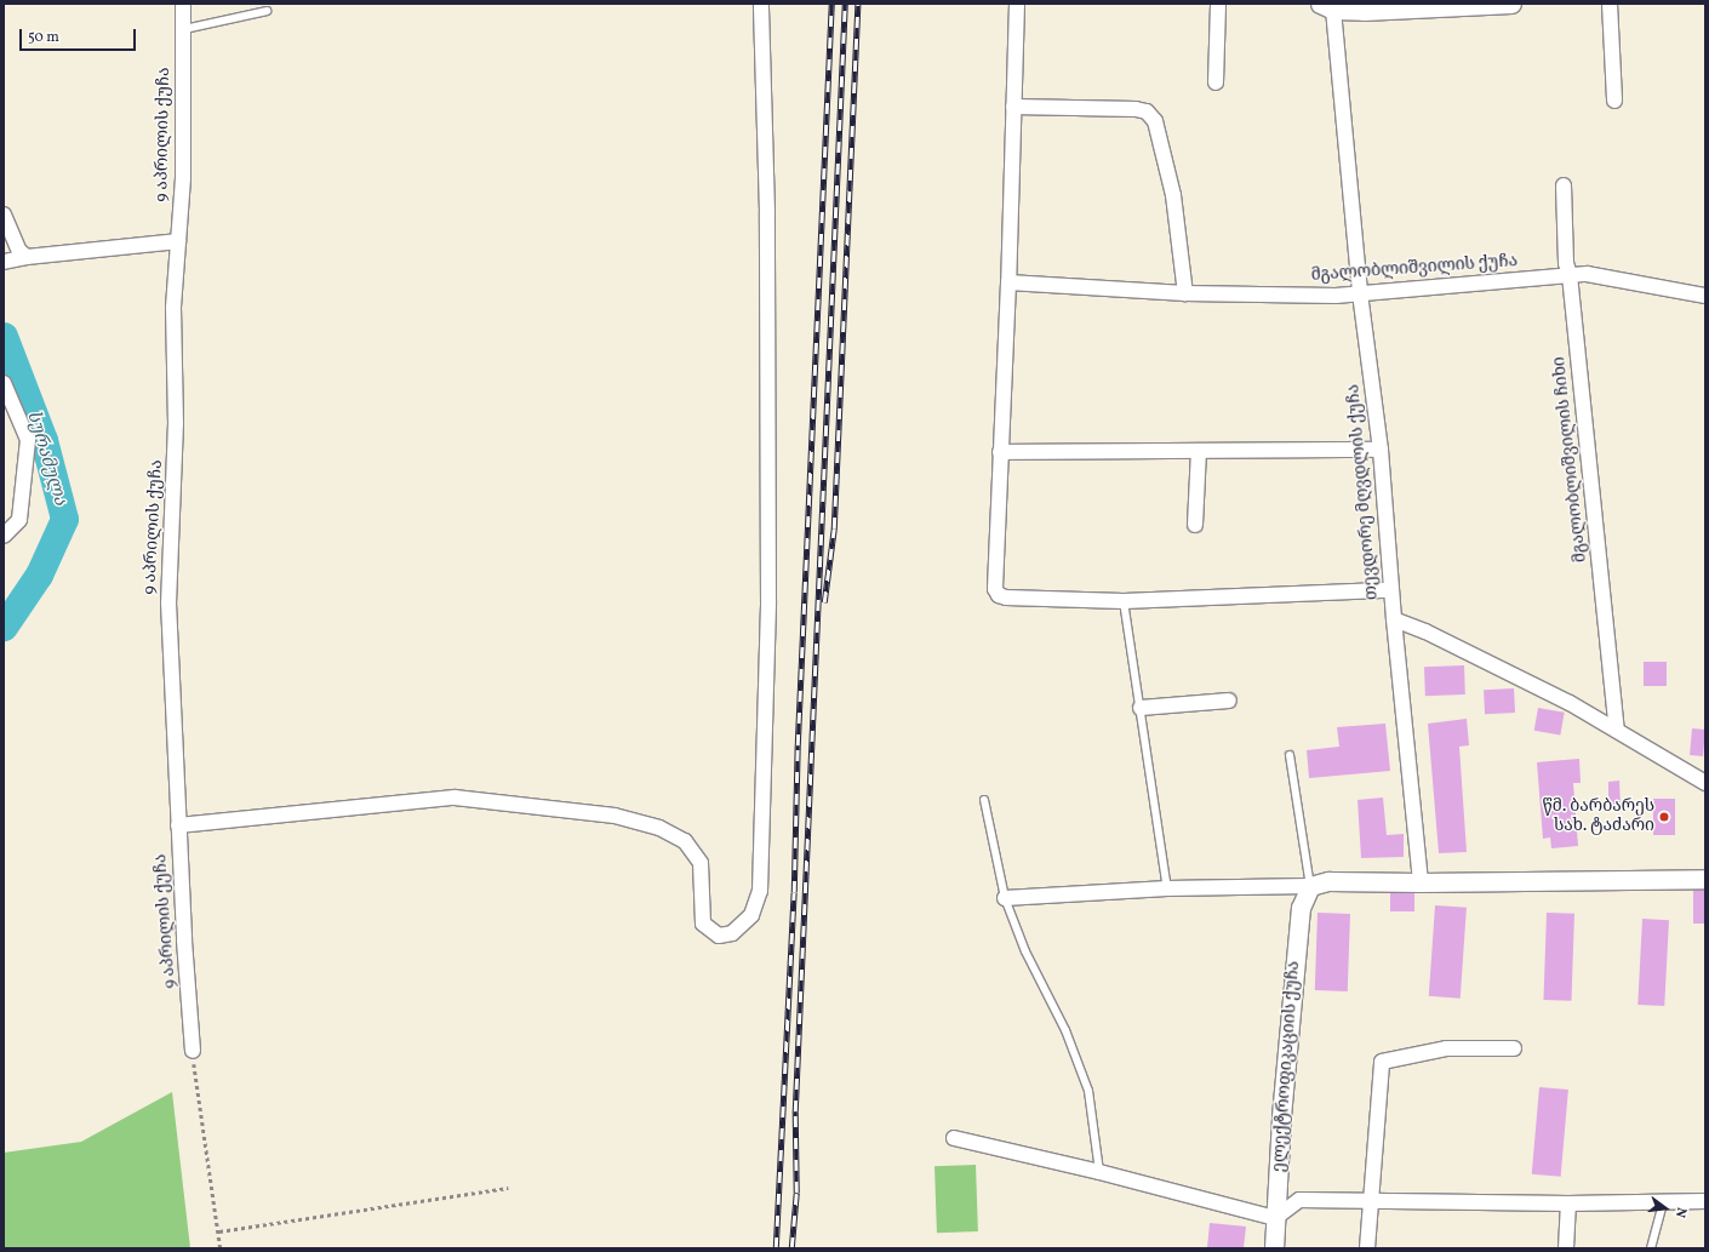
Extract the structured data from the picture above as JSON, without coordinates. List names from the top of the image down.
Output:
{
  "streets": {
    "street": [
      "9 აპრილის ქუჩა",
      "მგალობლიშვილის ქუჩა",
      "მგალობლიშვილის ჩიხი",
      "თევდორე მღვდლის ქუჩა",
      "ელექტროფიკაციის ქუჩა"
    ]
  },
  "crossings": [
    ["მგალობლიშვილის ქუჩა", "მგალობლიშვილის ჩიხი"],
    ["მგალობლიშვილის ქუჩა", "თევდორე მღვდლის ქუჩა"],
    ["მგალობლიშვილის ჩიხი", "თევდორე მღვდლის ქუჩა"]
  ],
  "water": ["სურამულა"],
  "places": ["წმ. ბარბარეს სახ. ტაძარი"],
  "scale_bar": "50 m",
  "north": "right"
}
